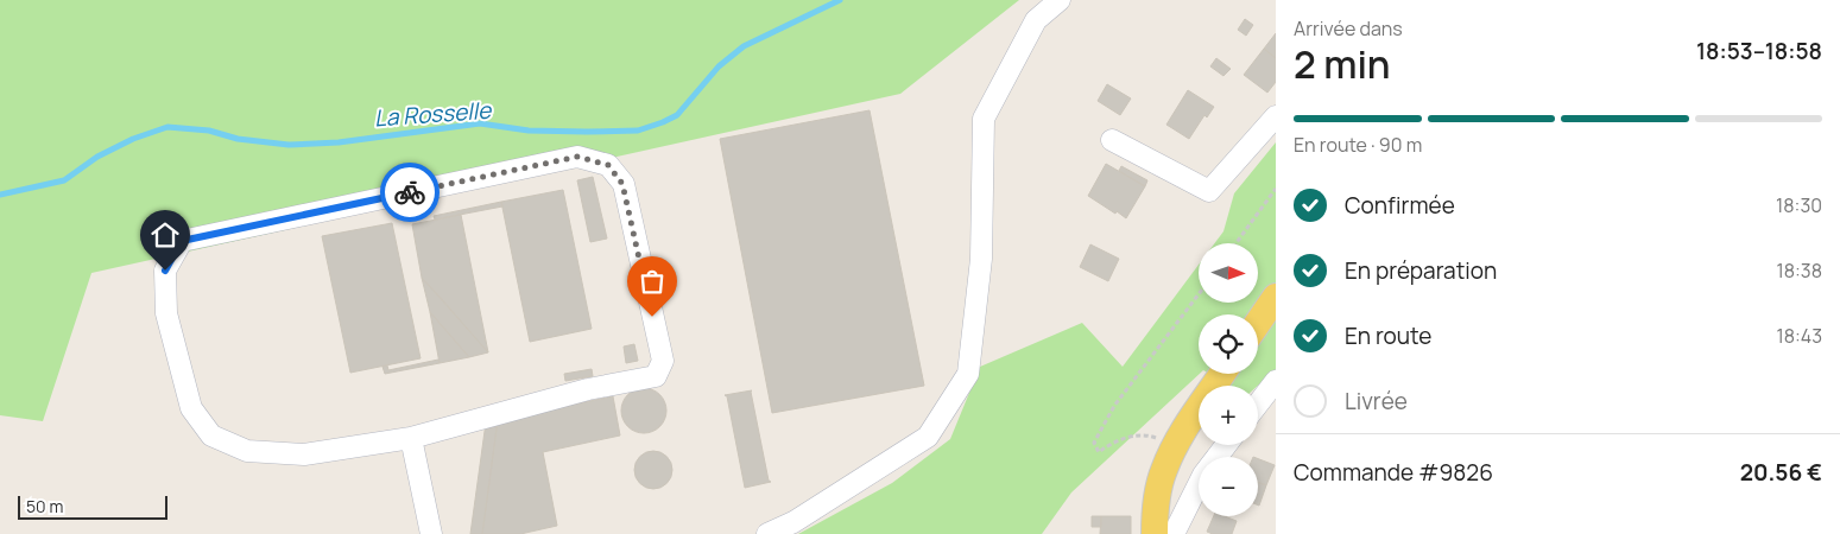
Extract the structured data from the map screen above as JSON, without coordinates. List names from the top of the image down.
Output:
{
  "water": ["La Rosselle"],
  "scale_bar": "50 m",
  "north": "right",
  "page": {
    "heading": ["2 min", "Arrivée dans", "18:53–18:58"],
    "panel": ["Commande #9826", "20.56 €"],
    "bar": "En route · 90 m",
    "list": [
      ["Confirmée", "18:30"],
      ["En préparation", "18:38"],
      ["En route", "18:43"],
      "Livrée"
    ],
    "map_buttons": ["+", "−"],
    "scale": "50 m"
  }
}
